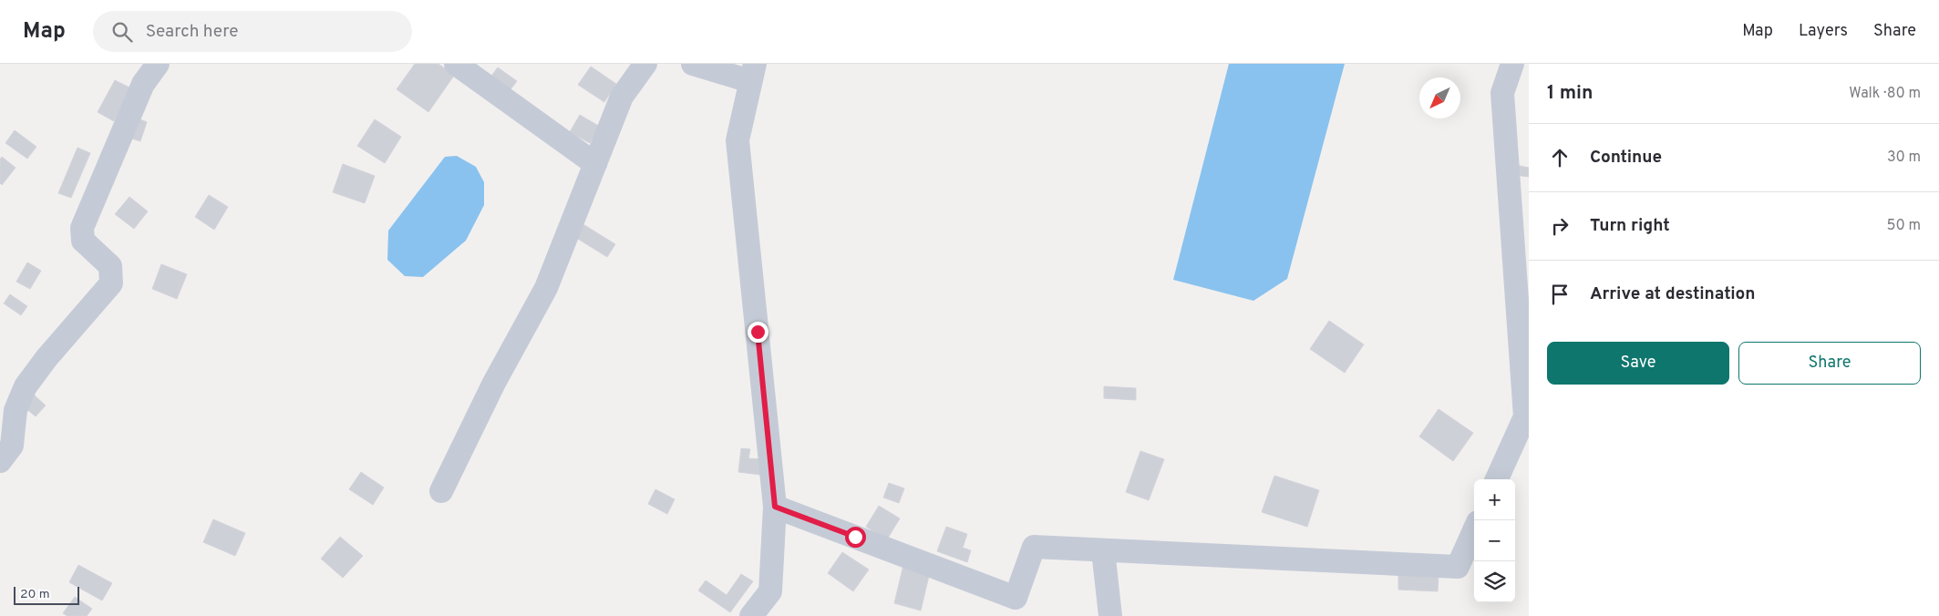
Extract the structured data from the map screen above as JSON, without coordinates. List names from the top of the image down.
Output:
{
  "scale_bar": "20 m",
  "north": "bottom left",
  "page": {
    "header": "Map",
    "search": "Search here",
    "nav": ["Map", "Layers", "Share"],
    "heading": ["1 min", "Walk · 80 m"],
    "list": [
      ["Continue", "30 m"],
      ["Turn right", "50 m"],
      "Arrive at destination"
    ],
    "buttons": ["Save", "Share"],
    "map_buttons": ["+", "−"],
    "scale": "20 m"
  }
}
